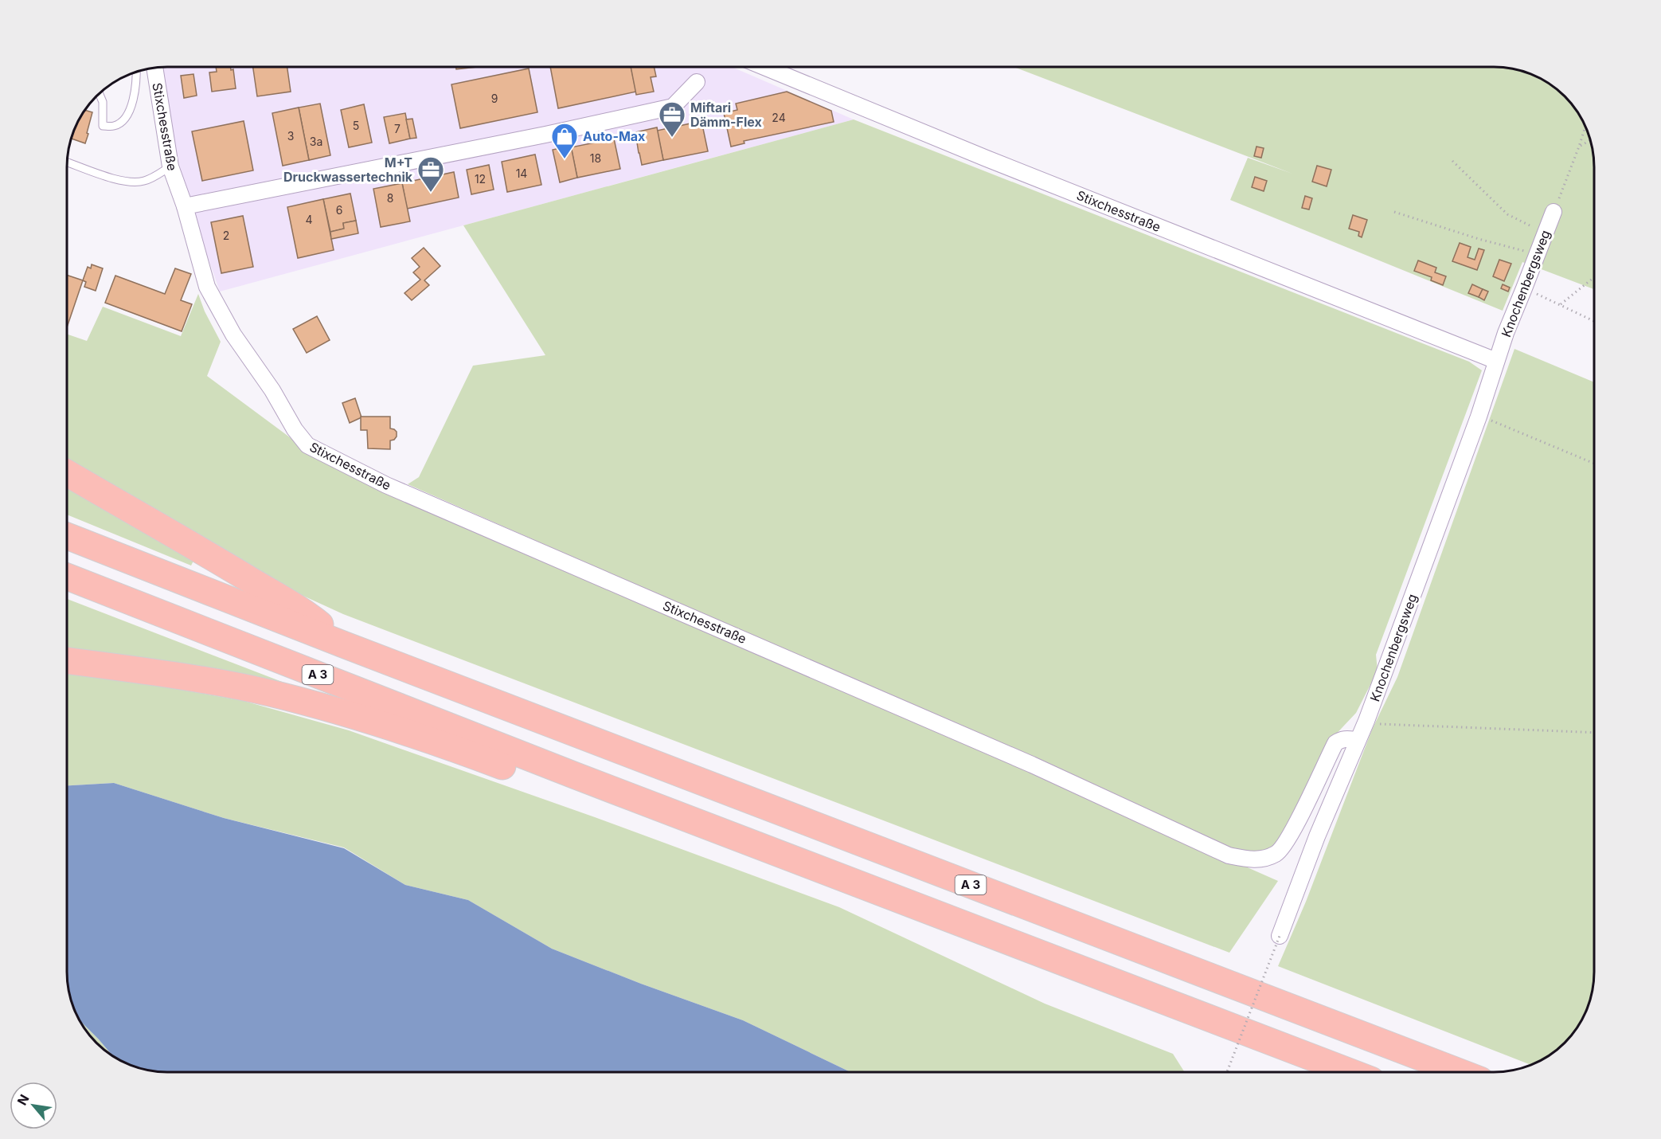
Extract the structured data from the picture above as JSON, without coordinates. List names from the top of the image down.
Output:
{
  "streets": {
    "highway": ["A 3"],
    "street": ["Stixchesstraße", "Knochenbergsweg"]
  },
  "crossings": [
    ["Stixchesstraße", "Knochenbergsweg"]
  ],
  "places": {
    "office": ["Miftari Dämm-Flex", "M+T Druckwassertechnik"],
    "shop": ["Auto-Max"]
  },
  "house_numbers": [
    "9",
    "24",
    "5",
    "7",
    "3",
    "3a",
    "18",
    "14",
    "12",
    "8",
    "6",
    "4",
    "2"
  ],
  "north": "top left"
}
